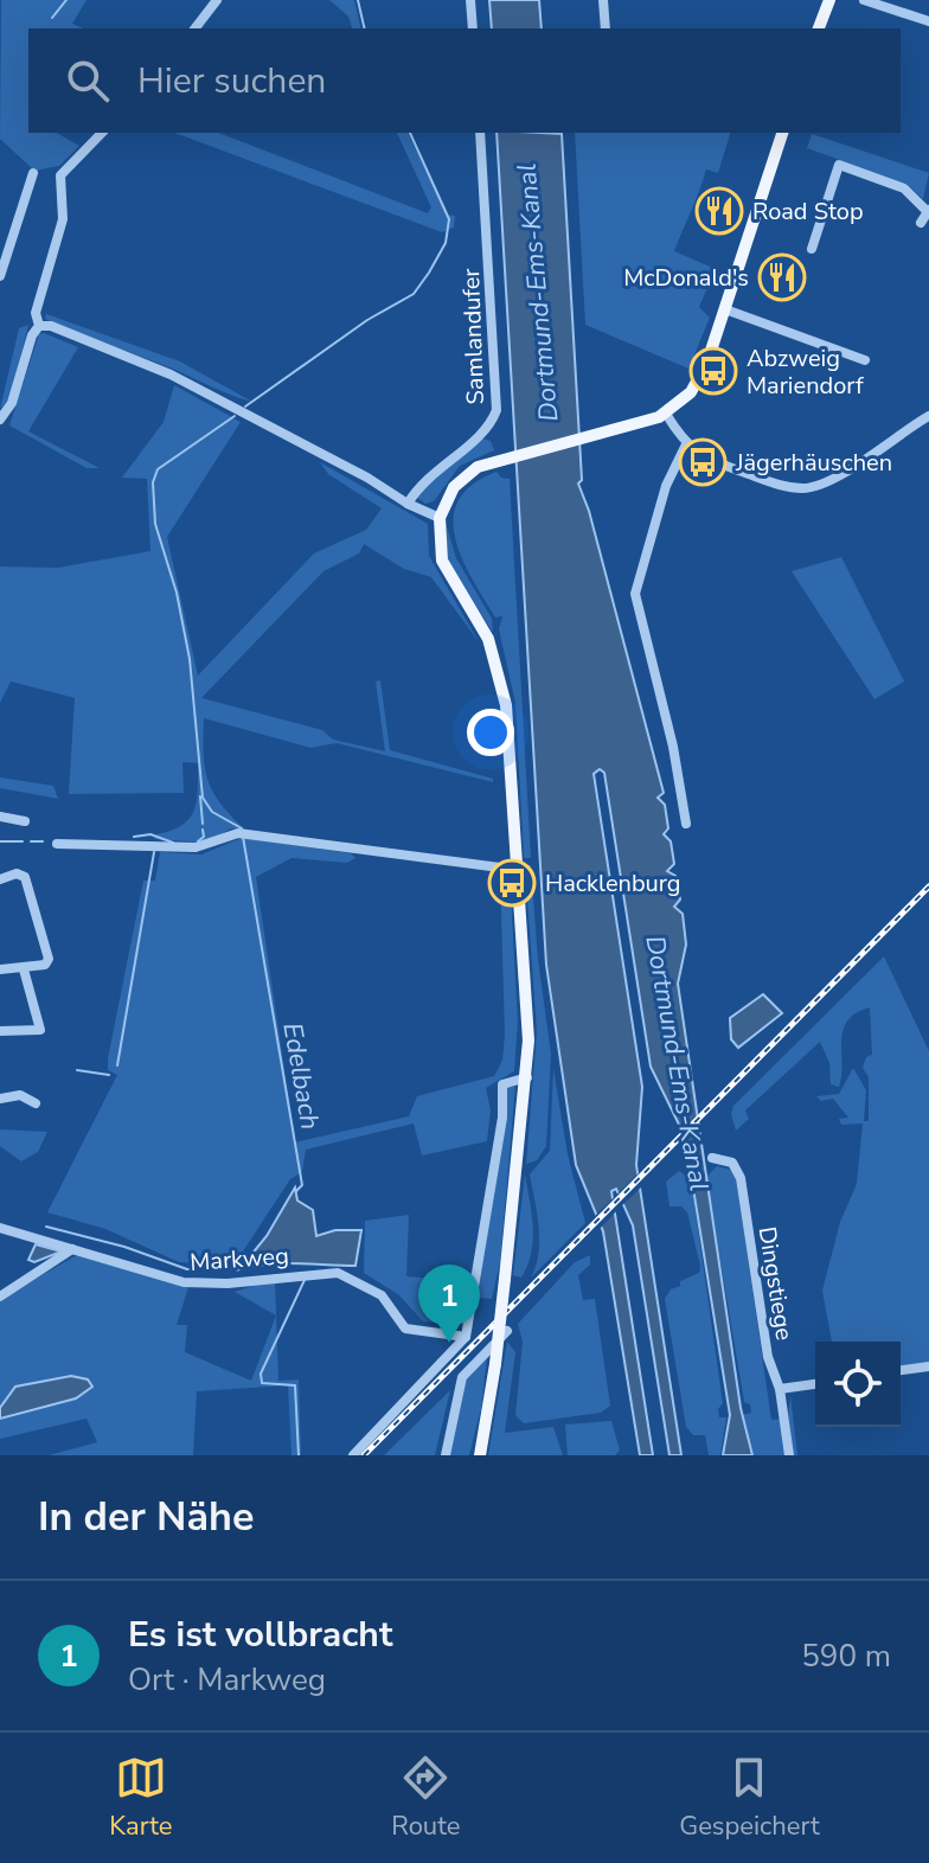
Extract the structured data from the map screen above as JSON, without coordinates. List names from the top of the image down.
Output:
{
  "streets": {
    "street": ["Samlandufer", "Markweg", "Dingstiege"]
  },
  "water": ["Dortmund-Ems-Kanal", "Edelbach"],
  "places": {
    "restaurant": ["Road Stop", "McDonald's"],
    "bus stop": ["Abzweig Mariendorf", "Jägerhäuschen", "Hacklenburg"]
  },
  "page": {
    "search": "Hier suchen",
    "pins": "1",
    "heading": "In der Nähe",
    "list": [
      {
        "mark": "1",
        "name": "Es ist vollbracht",
        "note": "Ort · Markweg",
        "value": "590 m"
      }
    ],
    "nav": ["Karte", "Route", "Gespeichert"]
  }
}
